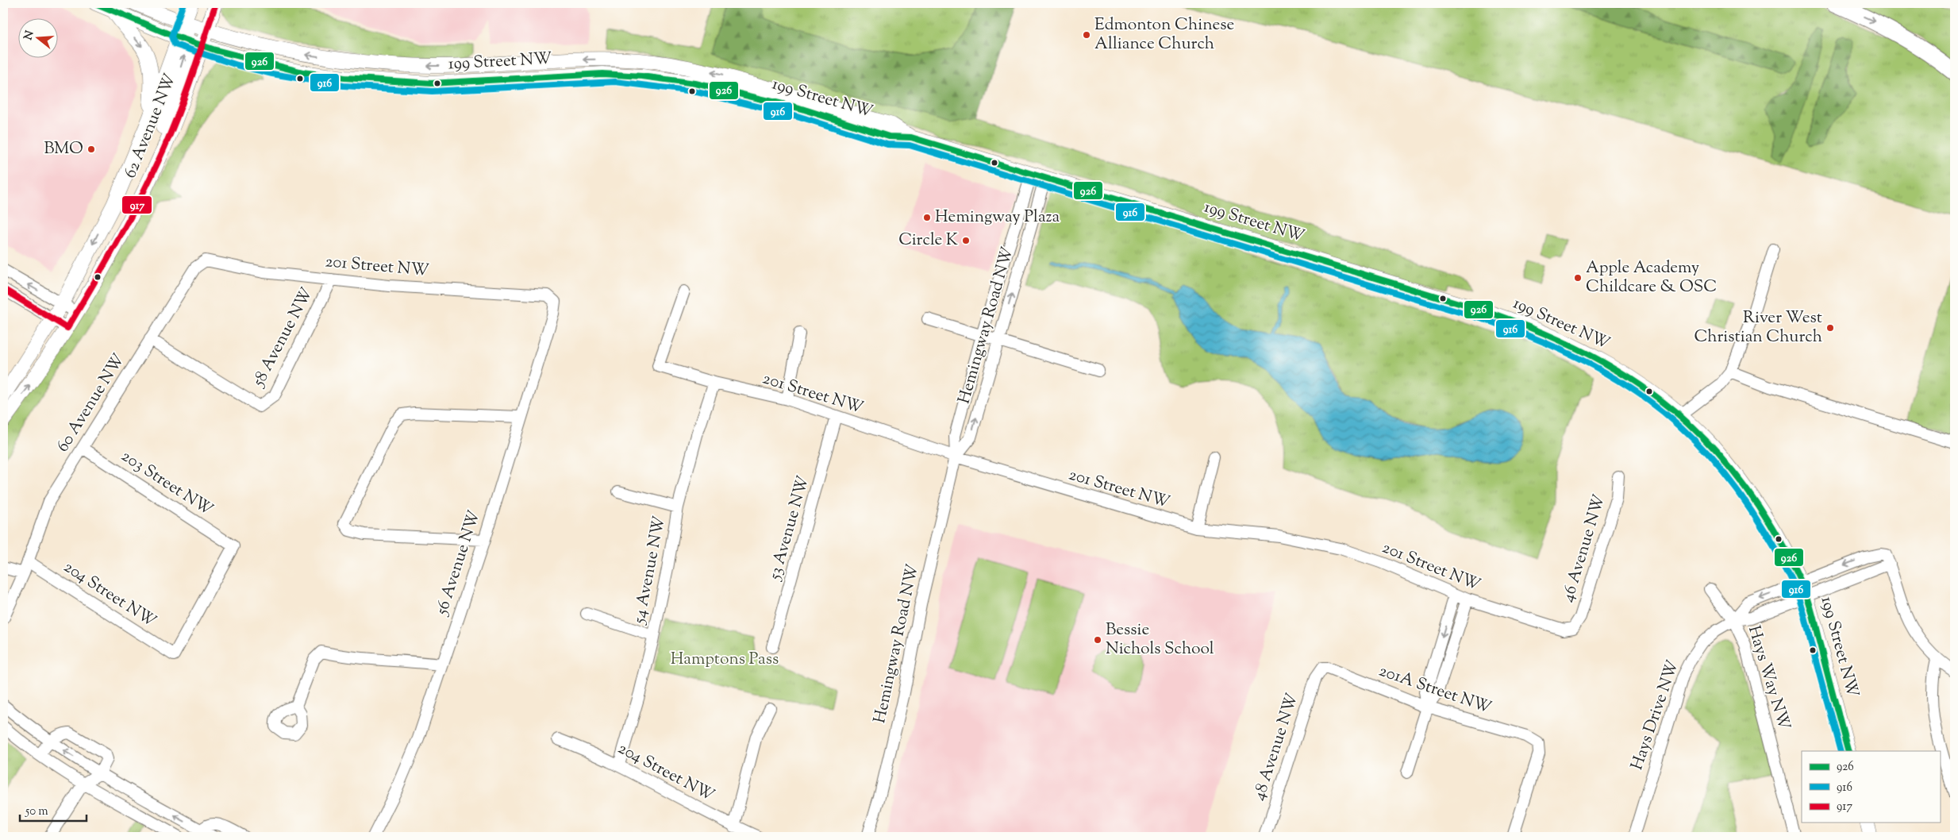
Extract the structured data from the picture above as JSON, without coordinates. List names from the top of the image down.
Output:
{
  "streets": {
    "main road": ["199 Street NW", "62 Avenue NW"],
    "street": [
      "201 Street NW",
      "Hemingway Road NW",
      "58 Avenue NW",
      "60 Avenue NW",
      "203 Street NW",
      "53 Avenue NW",
      "46 Avenue NW",
      "56 Avenue NW",
      "54 Avenue NW",
      "204 Street NW",
      "Hays Way NW",
      "201A Street NW",
      "Hays Drive NW",
      "48 Avenue NW"
    ]
  },
  "crossings": [
    ["199 Street NW", "62 Avenue NW"],
    ["199 Street NW", "Hemingway Road NW"],
    ["199 Street NW", "Hays Drive NW"],
    ["201 Street NW", "Hemingway Road NW"],
    ["201 Street NW", "58 Avenue NW"],
    ["201 Street NW", "60 Avenue NW"],
    ["201 Street NW", "53 Avenue NW"],
    ["201 Street NW", "46 Avenue NW"],
    ["201 Street NW", "56 Avenue NW"],
    ["201 Street NW", "54 Avenue NW"],
    ["58 Avenue NW", "60 Avenue NW"],
    ["60 Avenue NW", "203 Street NW"],
    ["60 Avenue NW", "204 Street NW"],
    ["203 Street NW", "204 Street NW"],
    ["54 Avenue NW", "204 Street NW"],
    ["Hays Way NW", "Hays Drive NW"],
    ["201A Street NW", "48 Avenue NW"]
  ],
  "parks": ["Hamptons Pass"],
  "places": [
    "Edmonton Chinese Alliance Church",
    "BMO",
    "Hemingway Plaza",
    "Circle K",
    "Apple Academy Childcare & OSC",
    "River West Christian Church",
    "Bessie Nichols School"
  ],
  "lines": ["transit line 926", "transit line 916", "transit line 917"],
  "legend": ["926", "916", "917"],
  "scale_bar": "50 m",
  "north": "left"
}
